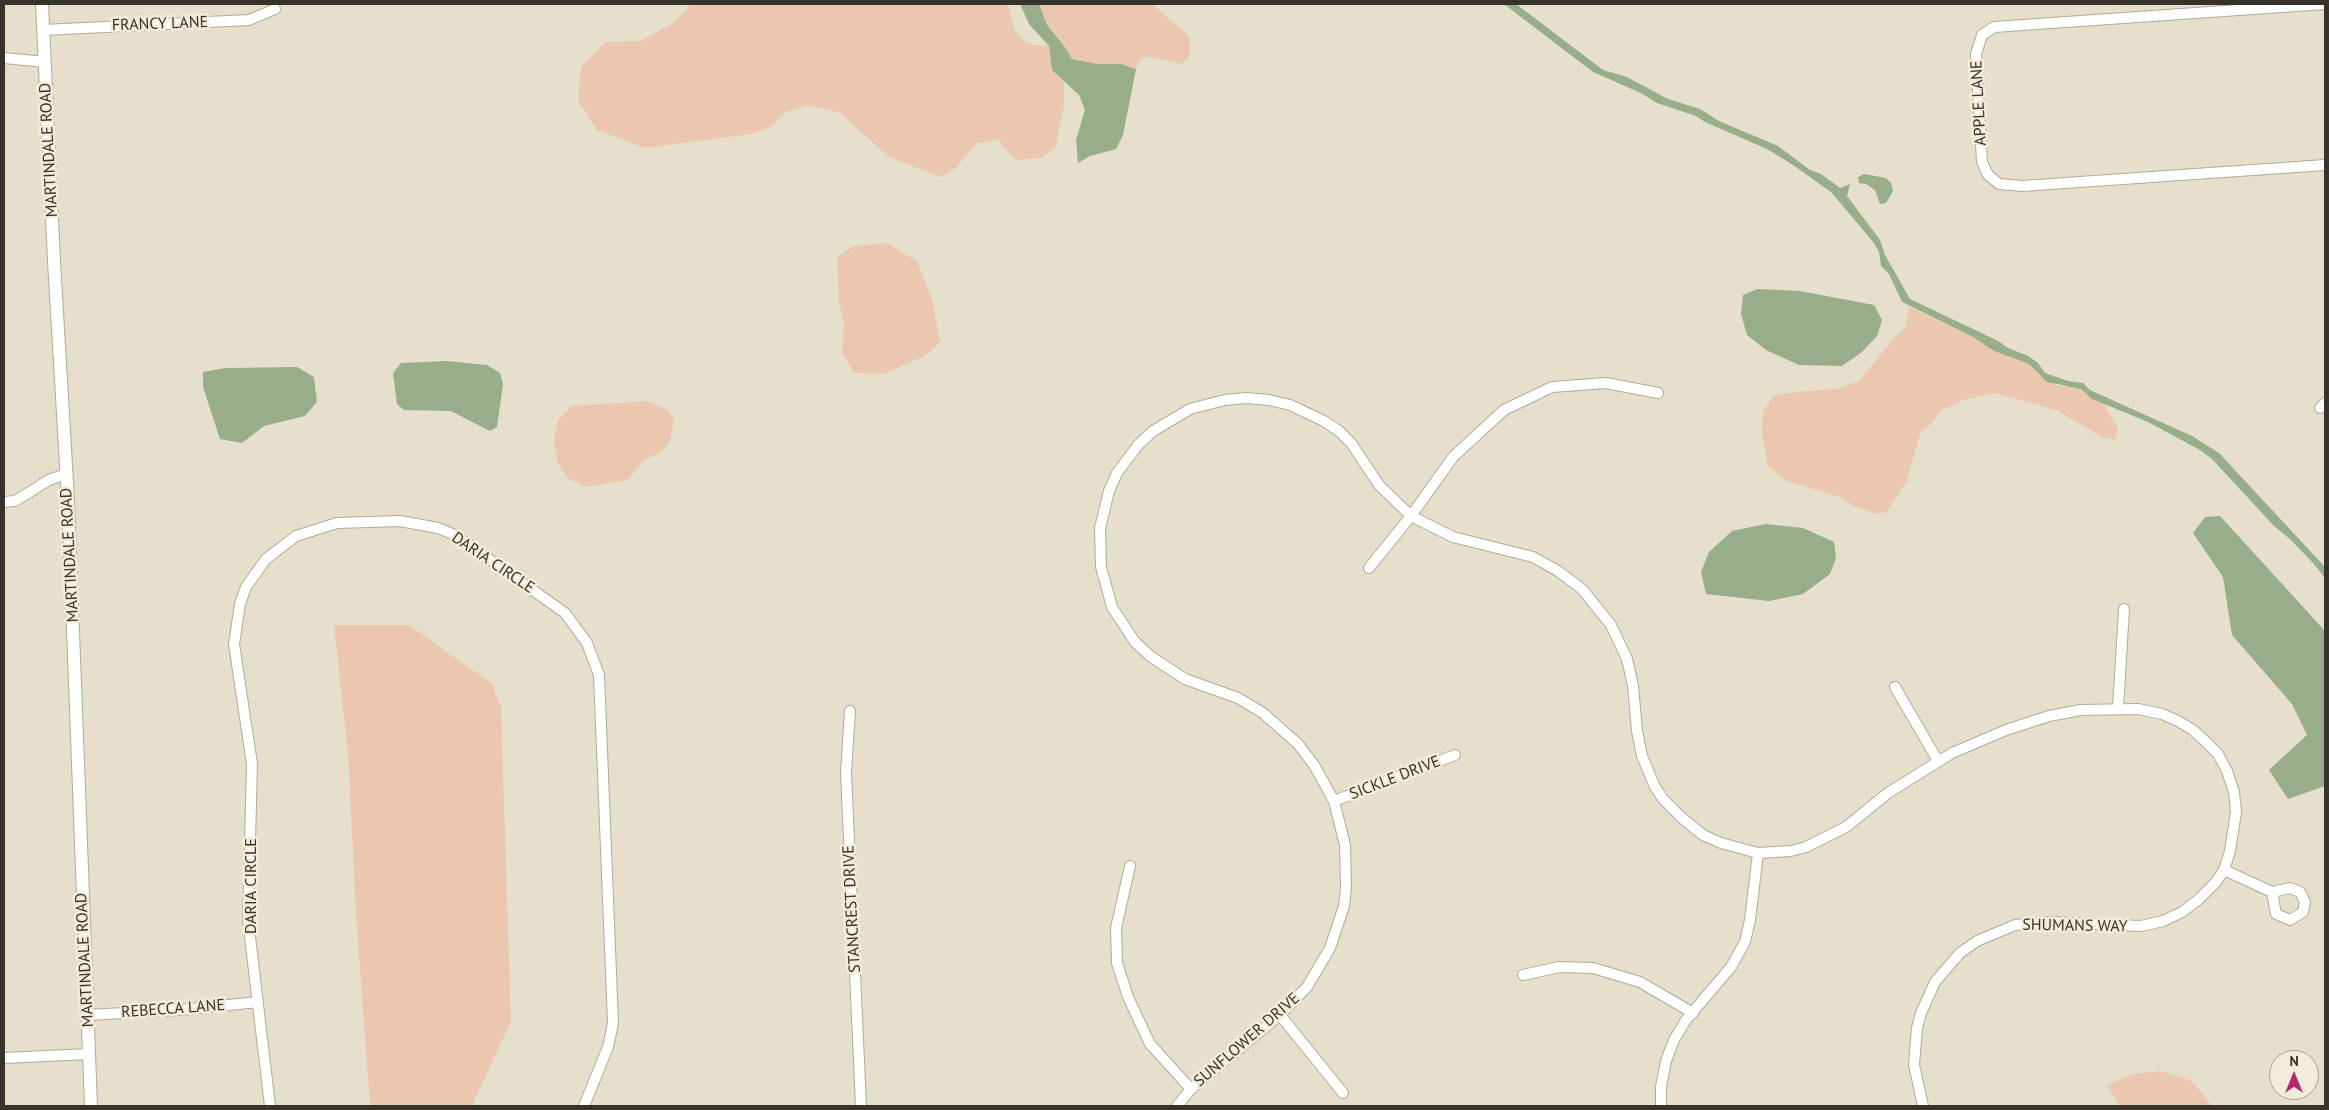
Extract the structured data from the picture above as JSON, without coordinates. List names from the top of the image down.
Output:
{
  "streets": {
    "street": [
      "FRANCY LANE",
      "APPLE LANE",
      "MARTINDALE ROAD",
      "DARIA CIRCLE",
      "SICKLE DRIVE",
      "STANCREST DRIVE",
      "SHUMANS WAY",
      "REBECCA LANE",
      "SUNFLOWER DRIVE"
    ]
  },
  "crossings": [
    ["FRANCY LANE", "MARTINDALE ROAD"],
    ["MARTINDALE ROAD", "REBECCA LANE"],
    ["DARIA CIRCLE", "REBECCA LANE"],
    ["SICKLE DRIVE", "SUNFLOWER DRIVE"],
    ["SHUMANS WAY", "SUNFLOWER DRIVE"]
  ],
  "north": "top"
}
